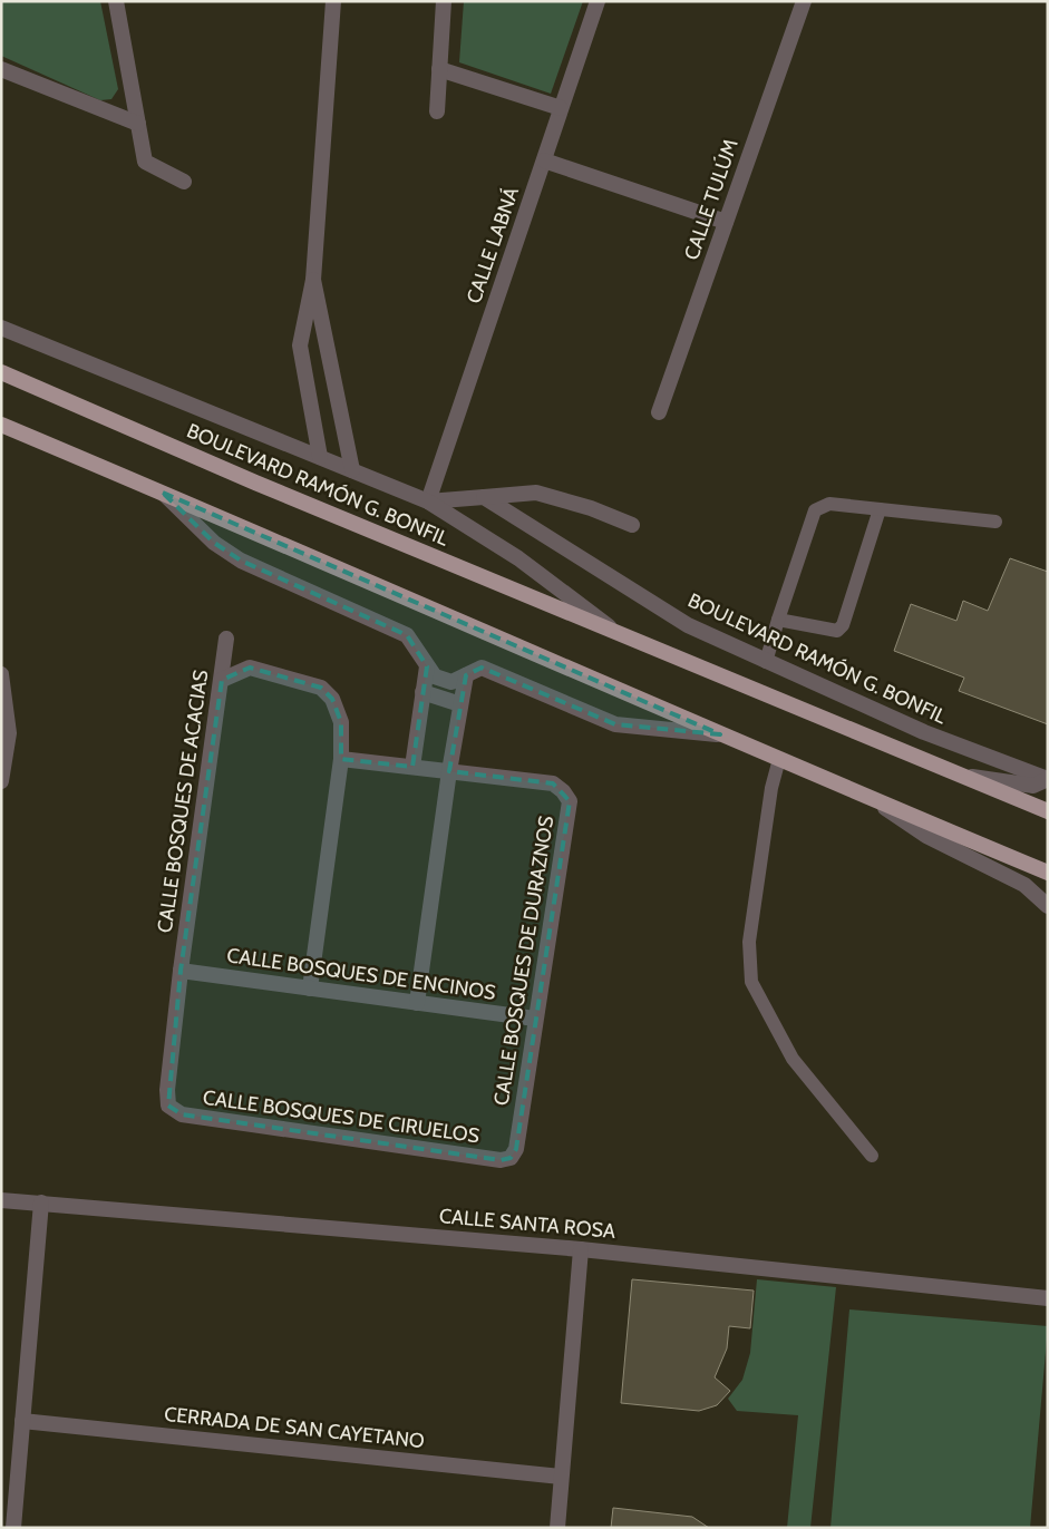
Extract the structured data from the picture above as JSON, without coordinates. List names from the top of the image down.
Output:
{
  "streets": {
    "main road": ["BOULEVARD RAMÓN G. BONFIL"],
    "street": [
      "CALLE TULÚM",
      "CALLE LABNÁ",
      "CALLE BOSQUES DE ACACIAS",
      "CALLE BOSQUES DE DURAZNOS",
      "CALLE BOSQUES DE ENCINOS",
      "CALLE BOSQUES DE CIRUELOS",
      "CALLE SANTA ROSA",
      "CERRADA DE SAN CAYETANO"
    ]
  },
  "crossings": [
    ["CALLE LABNÁ", "BOULEVARD RAMÓN G. BONFIL"],
    ["CALLE BOSQUES DE ACACIAS", "CALLE BOSQUES DE ENCINOS"],
    ["CALLE BOSQUES DE ACACIAS", "CALLE BOSQUES DE CIRUELOS"],
    ["CALLE BOSQUES DE DURAZNOS", "CALLE BOSQUES DE ENCINOS"],
    ["CALLE BOSQUES DE DURAZNOS", "CALLE BOSQUES DE CIRUELOS"]
  ]
}
